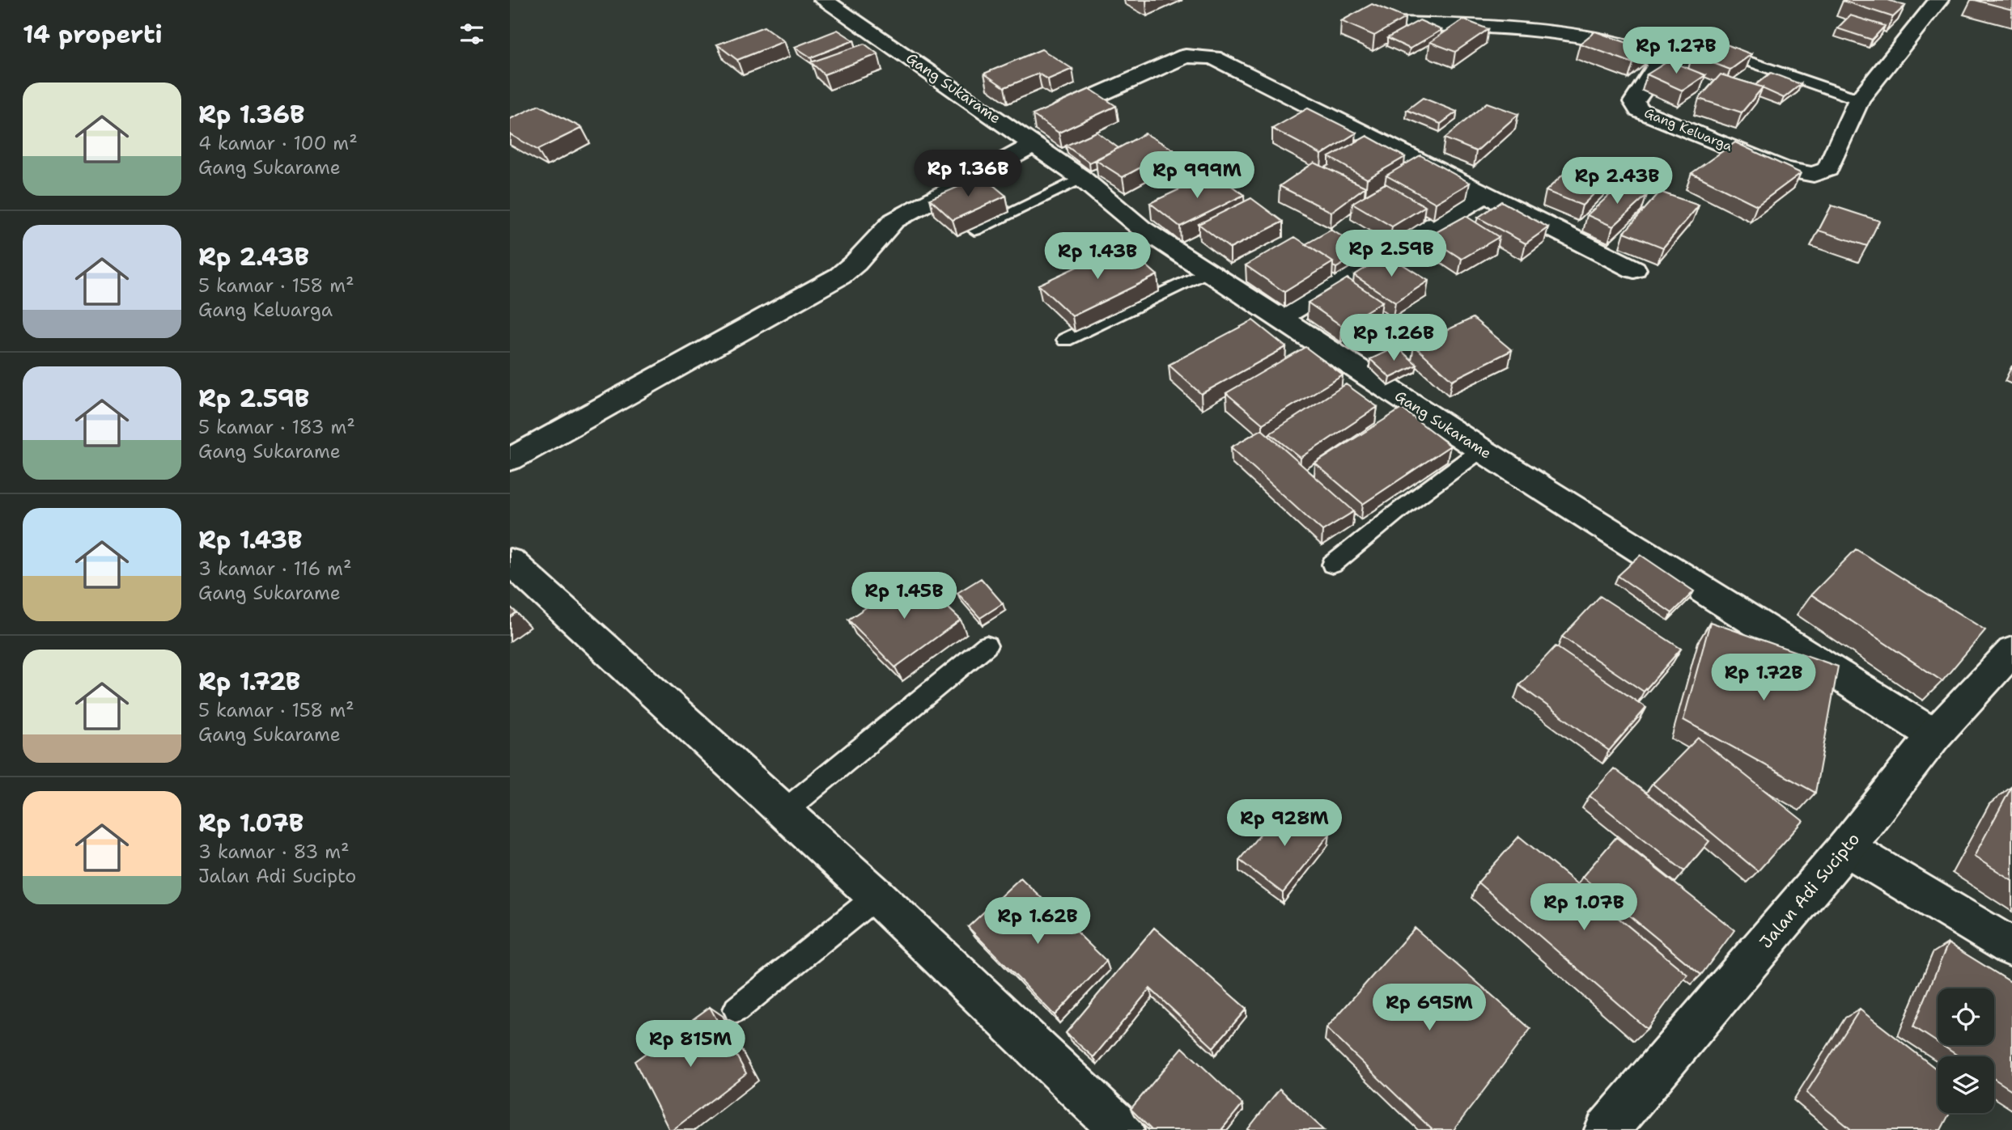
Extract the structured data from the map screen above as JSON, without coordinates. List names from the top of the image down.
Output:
{
  "streets": {
    "street": ["Gang Sukarame", "Gang Keluarga", "Jalan Adi Sucipto"]
  },
  "crossings": [
    ["Gang Sukarame", "Jalan Adi Sucipto"]
  ],
  "page": {
    "heading": "14 properti",
    "price": [
      "Rp 1.27B",
      "Rp 1.36B",
      "Rp 999M",
      "Rp 2.43B",
      "Rp 2.59B",
      "Rp 1.43B",
      "Rp 1.26B",
      "Rp 1.45B",
      "Rp 1.72B",
      "Rp 928M",
      "Rp 1.07B",
      "Rp 1.62B",
      "Rp 695M",
      "Rp 815M"
    ],
    "list": [
      {
        "name": "Rp 1.36B",
        "note": "4 kamar · 100 m² · Gang Sukarame"
      },
      {
        "name": "Rp 2.43B",
        "note": "5 kamar · 158 m² · Gang Keluarga"
      },
      {
        "name": "Rp 2.59B",
        "note": "5 kamar · 183 m² · Gang Sukarame"
      },
      {
        "name": "Rp 1.43B",
        "note": "3 kamar · 116 m² · Gang Sukarame"
      },
      {
        "name": "Rp 1.72B",
        "note": "5 kamar · 158 m² · Gang Sukarame"
      },
      {
        "name": "Rp 1.07B",
        "note": "3 kamar · 83 m² · Jalan Adi Sucipto"
      }
    ]
  }
}
